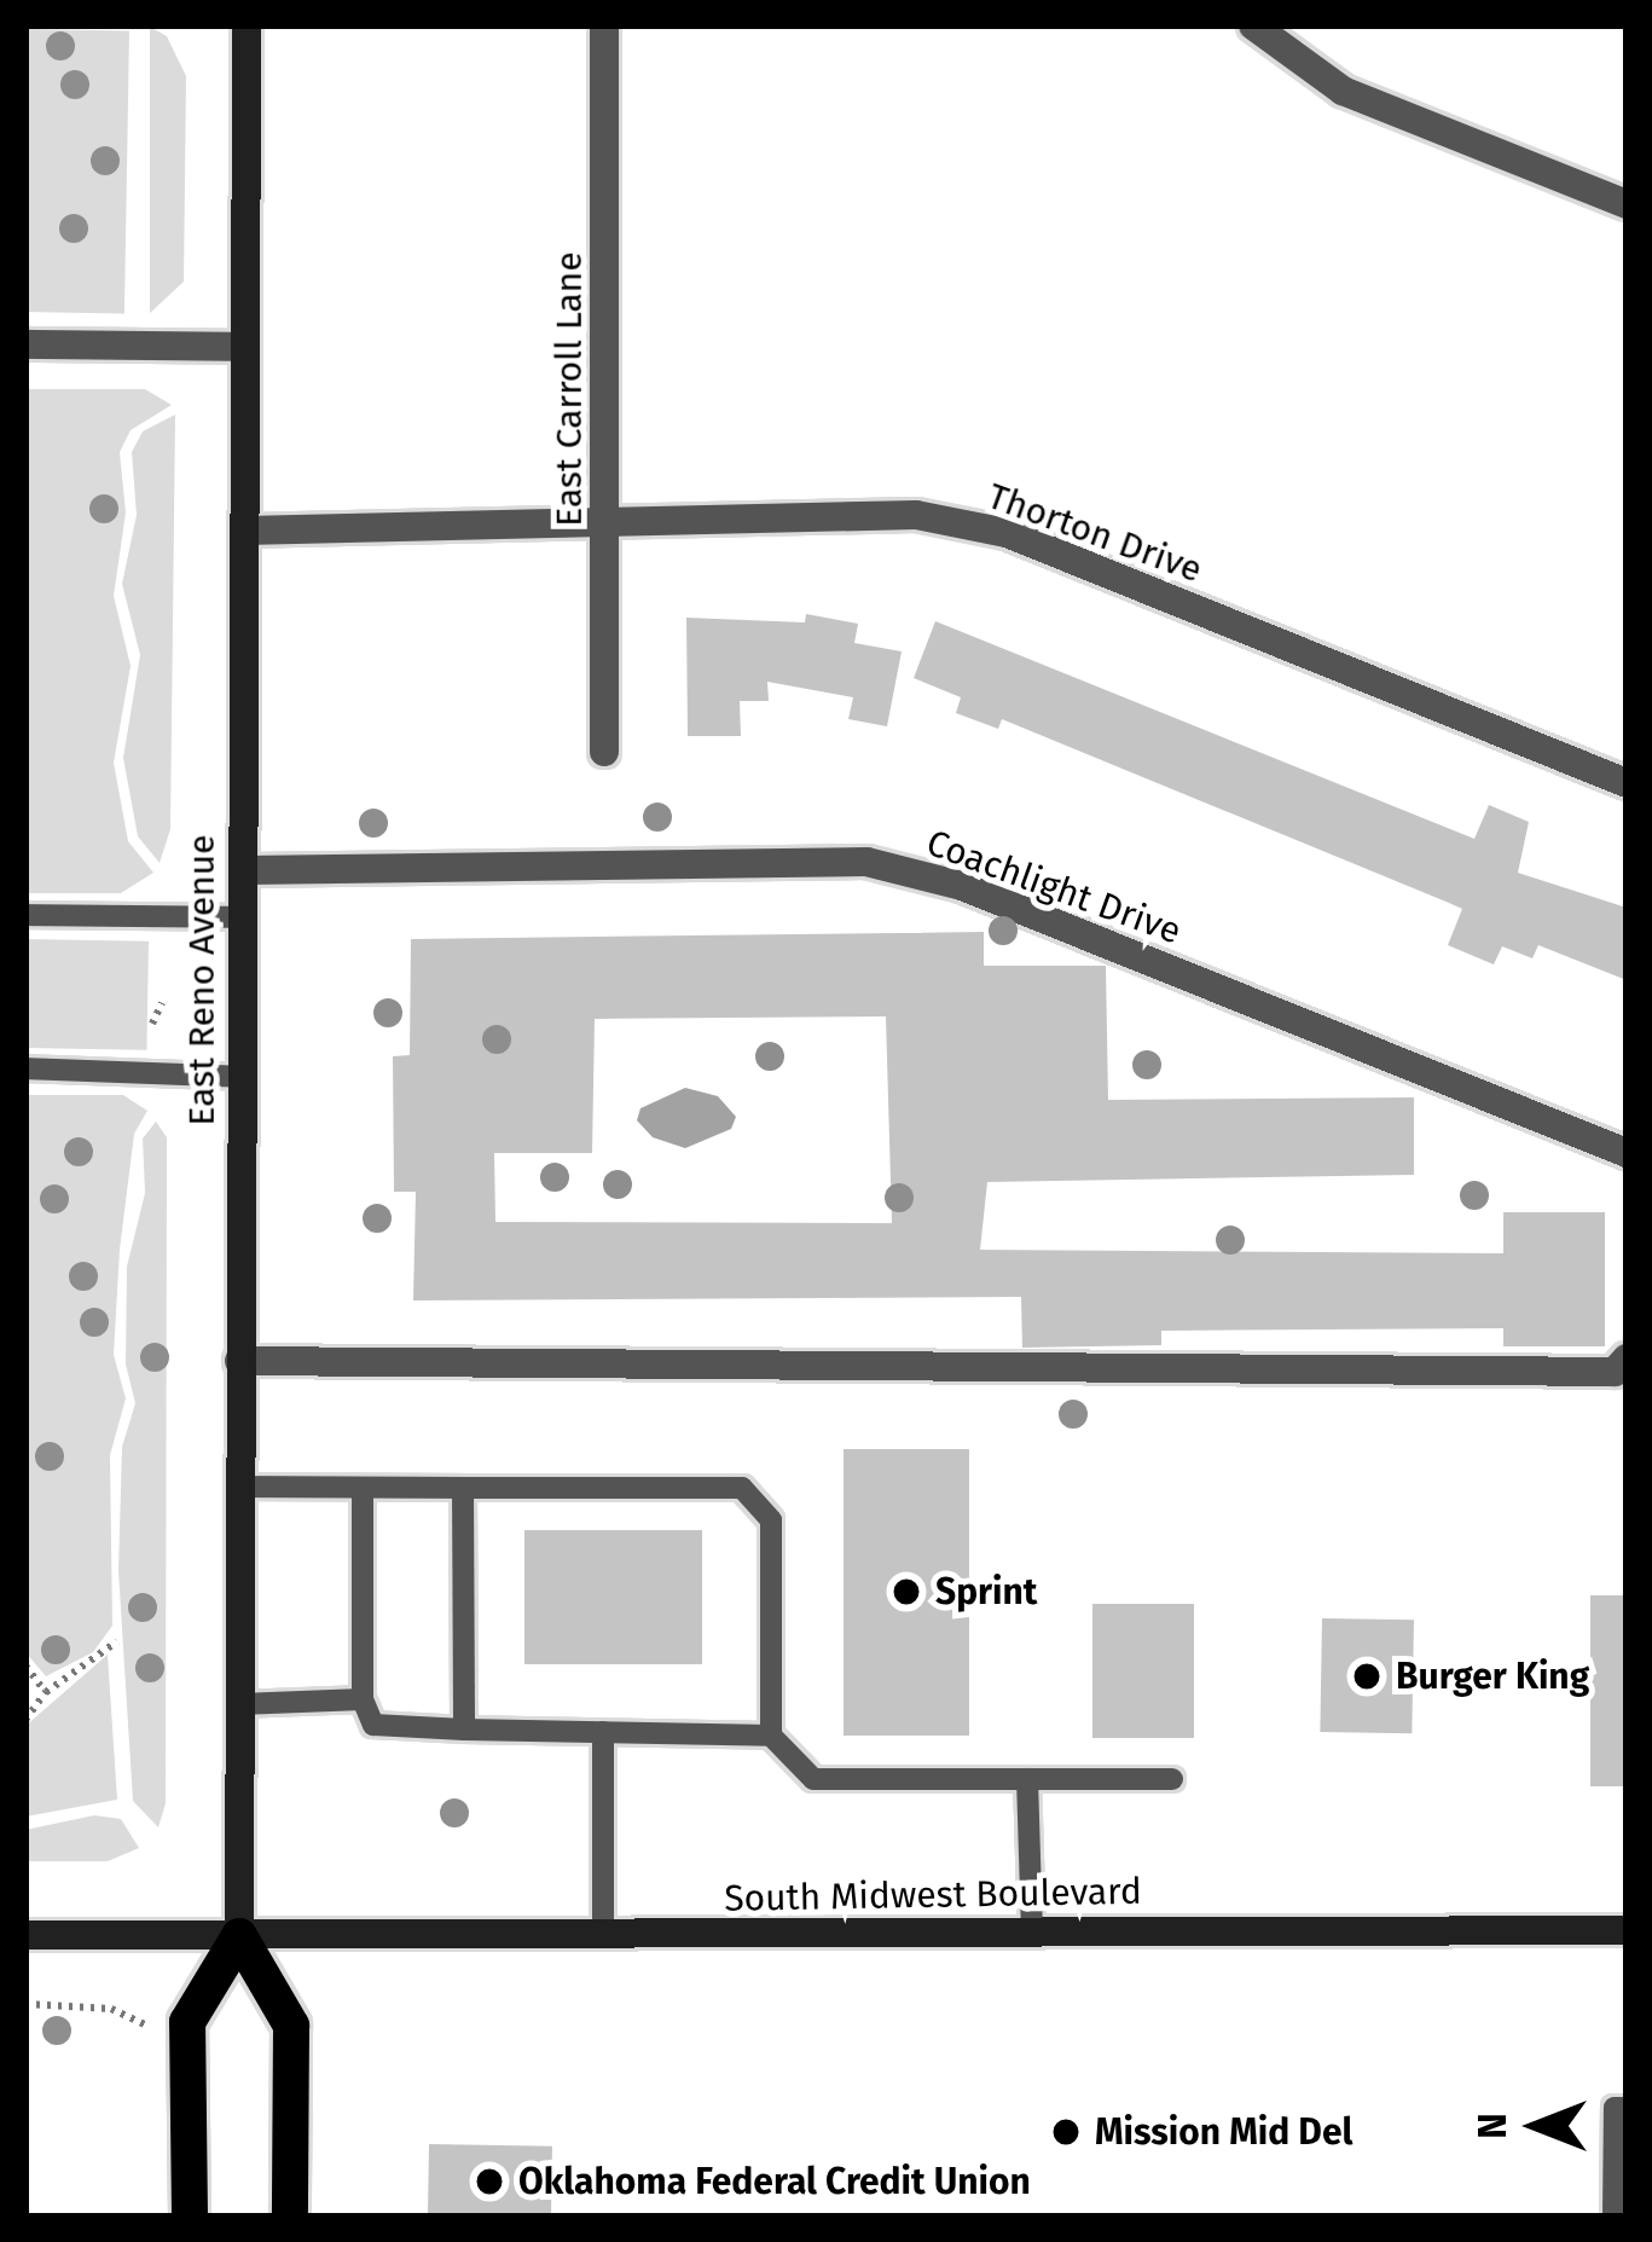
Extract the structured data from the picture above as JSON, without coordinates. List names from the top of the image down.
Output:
{
  "streets": {
    "main road": ["East Reno Avenue", "South Midwest Boulevard"],
    "street": ["East Carroll Lane", "Thorton Drive", "Coachlight Drive"]
  },
  "crossings": [
    ["East Carroll Lane", "Thorton Drive"],
    ["Thorton Drive", "East Reno Avenue"],
    ["Coachlight Drive", "East Reno Avenue"],
    ["East Reno Avenue", "South Midwest Boulevard"]
  ],
  "places": [
    "Sprint",
    "Burger King",
    "Mission Mid Del",
    "Oklahoma Federal Credit Union"
  ],
  "north": "left"
}
